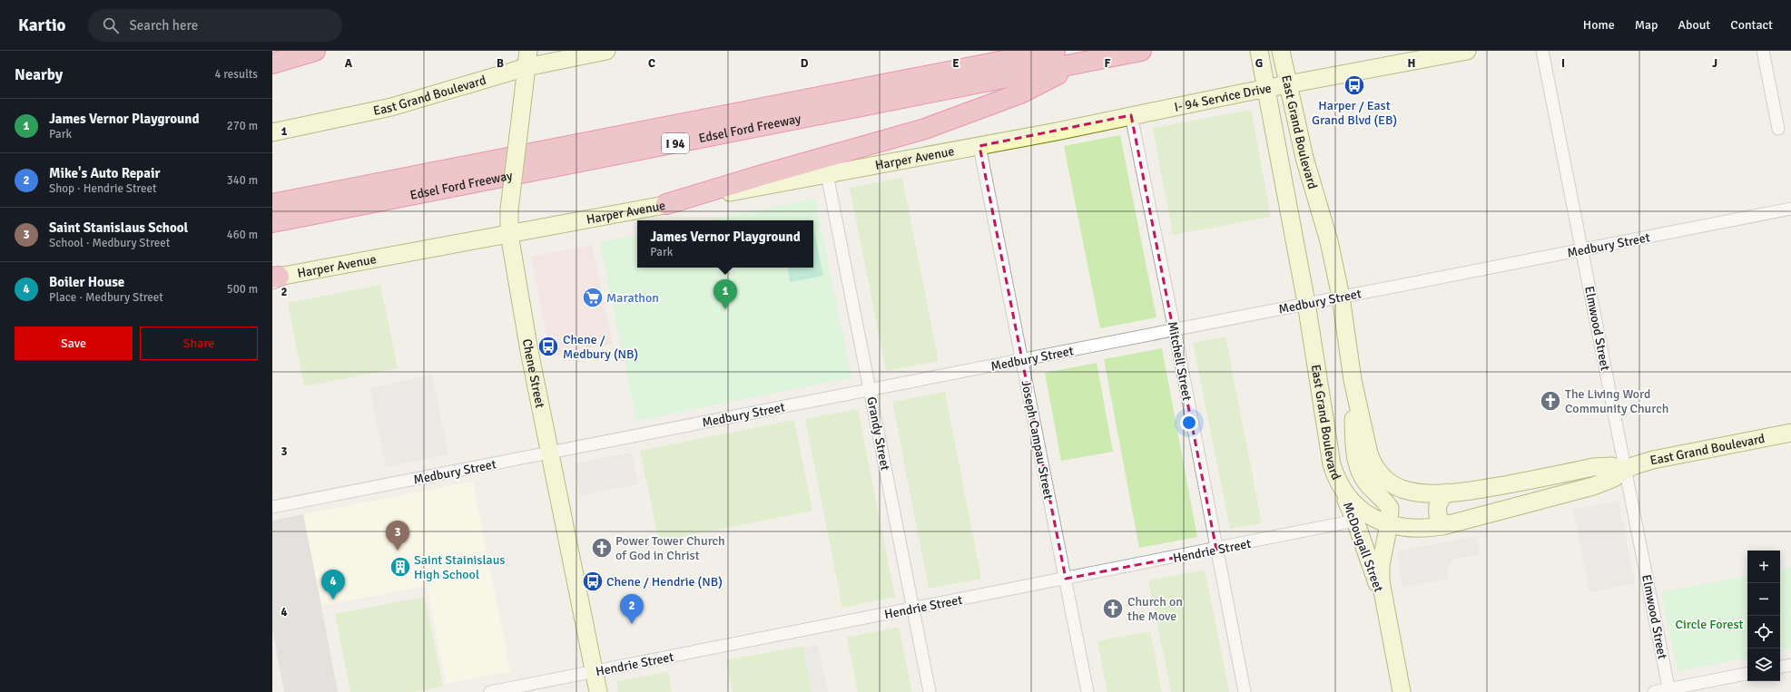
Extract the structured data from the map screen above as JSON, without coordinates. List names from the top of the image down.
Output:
{
  "streets": {
    "highway": ["Edsel Ford Freeway", "I 94"],
    "main road": [
      "East Grand Boulevard",
      "I- 94 Service Drive",
      "Harper Avenue",
      "Chene Street",
      "McDougall Street"
    ],
    "street": [
      "Medbury Street",
      "Elmwood Street",
      "Mitchell Street",
      "Grandy Street",
      "Joseph Campau Street",
      "Hendrie Street"
    ]
  },
  "crossings": [
    ["East Grand Boulevard", "I- 94 Service Drive"],
    ["East Grand Boulevard", "Medbury Street"],
    ["East Grand Boulevard", "Elmwood Street"],
    ["East Grand Boulevard", "Chene Street"],
    ["East Grand Boulevard", "McDougall Street"],
    ["I- 94 Service Drive", "Harper Avenue"],
    ["I- 94 Service Drive", "Mitchell Street"],
    ["I- 94 Service Drive", "Joseph Campau Street"],
    ["Harper Avenue", "Chene Street"],
    ["Harper Avenue", "Grandy Street"],
    ["Harper Avenue", "Joseph Campau Street"],
    ["Medbury Street", "Elmwood Street"],
    ["Medbury Street", "Mitchell Street"],
    ["Medbury Street", "Chene Street"],
    ["Medbury Street", "Grandy Street"],
    ["Medbury Street", "Joseph Campau Street"],
    ["Mitchell Street", "Hendrie Street"],
    ["Chene Street", "Hendrie Street"],
    ["Grandy Street", "Hendrie Street"],
    ["Joseph Campau Street", "Hendrie Street"],
    ["McDougall Street", "Hendrie Street"]
  ],
  "parks": ["Circle Forest"],
  "places": {
    "bus stop": ["Harper / East Grand Blvd (EB)", "Chene / Medbury (NB)", "Chene / Hendrie (NB)"],
    "supermarket": ["Marathon"],
    "church": ["The Living Word Community Church", "Power Tower Church of God in Christ", "Church on the Move"],
    "building": ["Saint Stainislaus High School"]
  },
  "page": {
    "header": "Kartio",
    "search": "Search here",
    "nav": [
      "Home",
      "Map",
      "About",
      "Contact"
    ],
    "heading": ["Nearby", "4 results"],
    "list": [
      {
        "mark": "1",
        "name": "James Vernor Playground",
        "note": "Park",
        "value": "270 m"
      },
      {
        "mark": "2",
        "name": "Mike's Auto Repair",
        "note": "Shop · Hendrie Street",
        "value": "340 m"
      },
      {
        "mark": "3",
        "name": "Saint Stanislaus School",
        "note": "School · Medbury Street",
        "value": "460 m"
      },
      {
        "mark": "4",
        "name": "Boiler House",
        "note": "Place · Medbury Street",
        "value": "500 m"
      }
    ],
    "popup": ["James Vernor Playground", "Park"],
    "pins": [
      "1",
      "3",
      "4",
      "2"
    ],
    "buttons": ["Save", "Share"],
    "map_buttons": ["+", "−"]
  },
  "grid": {
    "columns": [
      "A",
      "B",
      "C",
      "D",
      "E",
      "F",
      "G",
      "H",
      "I",
      "J"
    ],
    "rows": [
      "1",
      "2",
      "3",
      "4"
    ]
  }
}
